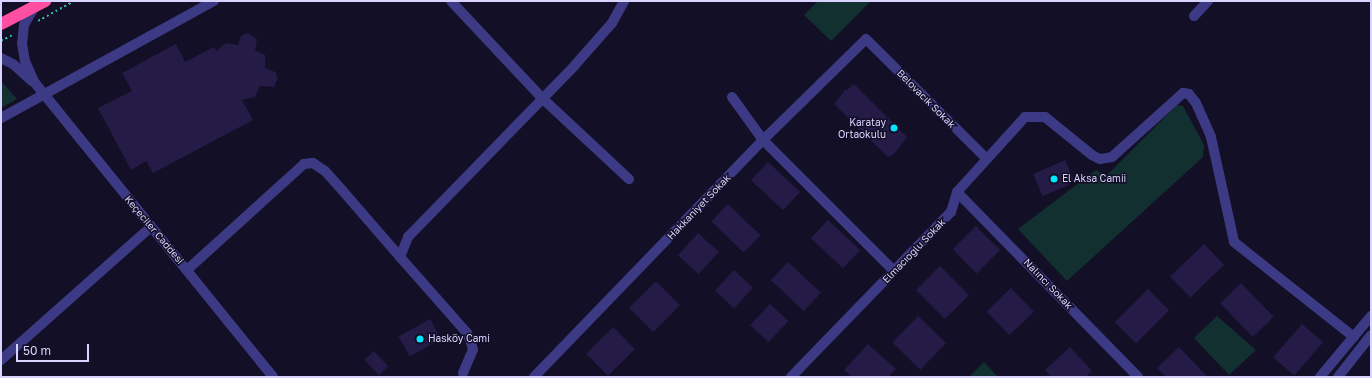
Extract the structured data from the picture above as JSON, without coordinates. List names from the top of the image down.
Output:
{
  "streets": {
    "street": [
      "Belovacık Sokak",
      "Hakkaniyet Sokak",
      "Keçeciler Caddesi",
      "Elmacıoğlu Sokak",
      "Nalıncı Sokak"
    ]
  },
  "crossings": [
    ["Belovacık Sokak", "Hakkaniyet Sokak"],
    ["Belovacık Sokak", "Elmacıoğlu Sokak"],
    ["Elmacıoğlu Sokak", "Nalıncı Sokak"]
  ],
  "places": ["Karatay Ortaokulu", "El Aksa Camii", "Hasköy Cami"],
  "scale_bar": "50 m"
}
